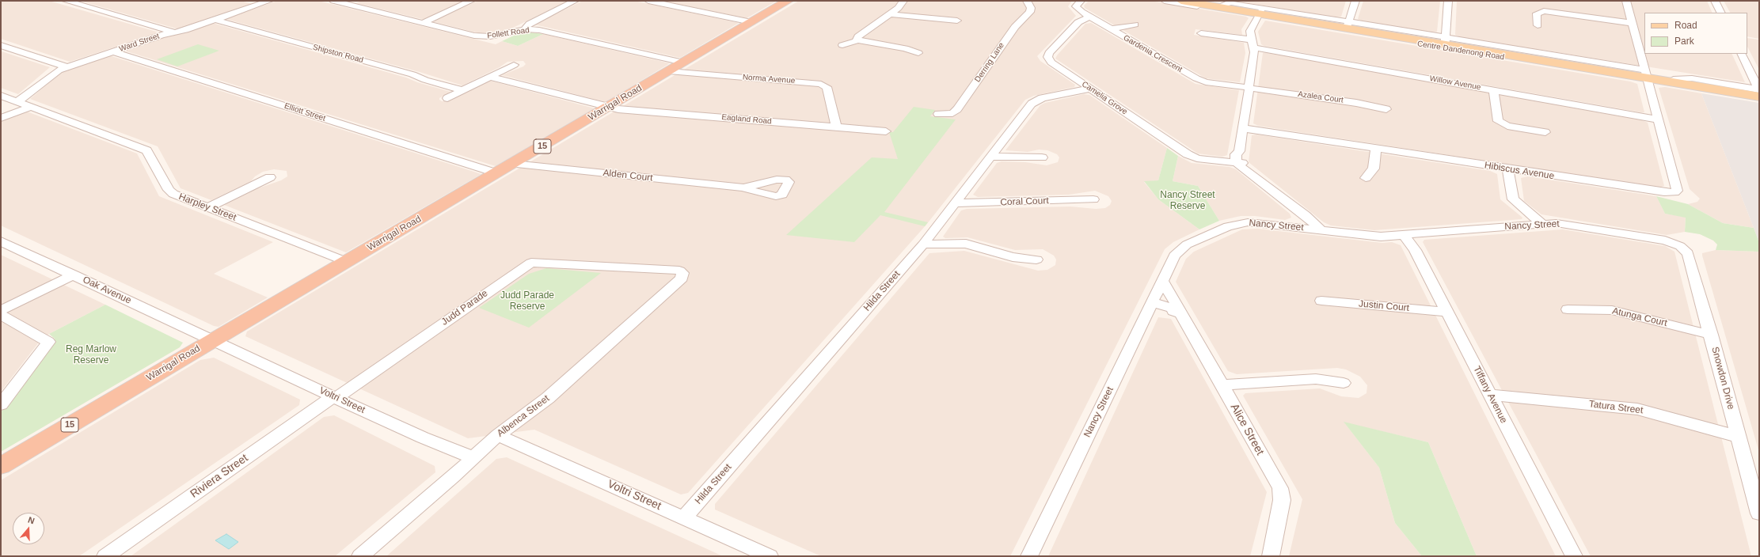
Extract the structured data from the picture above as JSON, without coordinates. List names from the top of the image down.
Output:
{
  "streets": {
    "highway": ["Warrigal Road", "15"],
    "main road": ["Centre Dandenong Road"],
    "street": [
      "Follett Road",
      "Ward Street",
      "Shipston Road",
      "Gardenia Crescent",
      "Derring Lane",
      "Norma Avenue",
      "Willow Avenue",
      "Azalea Court",
      "Camelia Grove",
      "Elliott Street",
      "Eagland Road",
      "Hibiscus Avenue",
      "Alden Court",
      "Coral Court",
      "Harpley Street",
      "Nancy Street",
      "Oak Avenue",
      "Hilda Street",
      "Justin Court",
      "Judd Parade",
      "Atunga Court",
      "Snowdon Drive",
      "Tiffany Avenue",
      "Voltri Street",
      "Tatura Street",
      "Albenca Street",
      "Alice Street",
      "Riviera Street"
    ]
  },
  "crossings": [
    ["Follett Road", "Warrigal Road"],
    ["Ward Street", "Shipston Road"],
    ["Ward Street", "Elliott Street"],
    ["Ward Street", "Harpley Street"],
    ["Centre Dandenong Road", "Hibiscus Avenue"],
    ["Gardenia Crescent", "Azalea Court"],
    ["Gardenia Crescent", "Camelia Grove"],
    ["Norma Avenue", "Warrigal Road"],
    ["Norma Avenue", "Eagland Road"],
    ["Willow Avenue", "Hibiscus Avenue"],
    ["Camelia Grove", "Hilda Street"],
    ["Warrigal Road", "Elliott Street"],
    ["Warrigal Road", "Eagland Road"],
    ["Warrigal Road", "Alden Court"],
    ["Warrigal Road", "Harpley Street"],
    ["Warrigal Road", "Oak Avenue"],
    ["Warrigal Road", "Voltri Street"],
    ["Coral Court", "Hilda Street"],
    ["Nancy Street", "Snowdon Drive"],
    ["Nancy Street", "Tiffany Avenue"],
    ["Nancy Street", "Alice Street"],
    ["Oak Avenue", "Voltri Street"],
    ["Hilda Street", "Voltri Street"],
    ["Justin Court", "Tiffany Avenue"],
    ["Judd Parade", "Voltri Street"],
    ["Judd Parade", "Albenca Street"],
    ["Judd Parade", "Riviera Street"],
    ["Atunga Court", "Snowdon Drive"],
    ["Snowdon Drive", "Tatura Street"],
    ["Tiffany Avenue", "Tatura Street"],
    ["Voltri Street", "Albenca Street"],
    ["Voltri Street", "Riviera Street"]
  ],
  "parks": ["Nancy Street Reserve", "Judd Parade Reserve", "Reg Marlow Reserve"],
  "legend": ["Road", "Park"],
  "north": "top"
}
